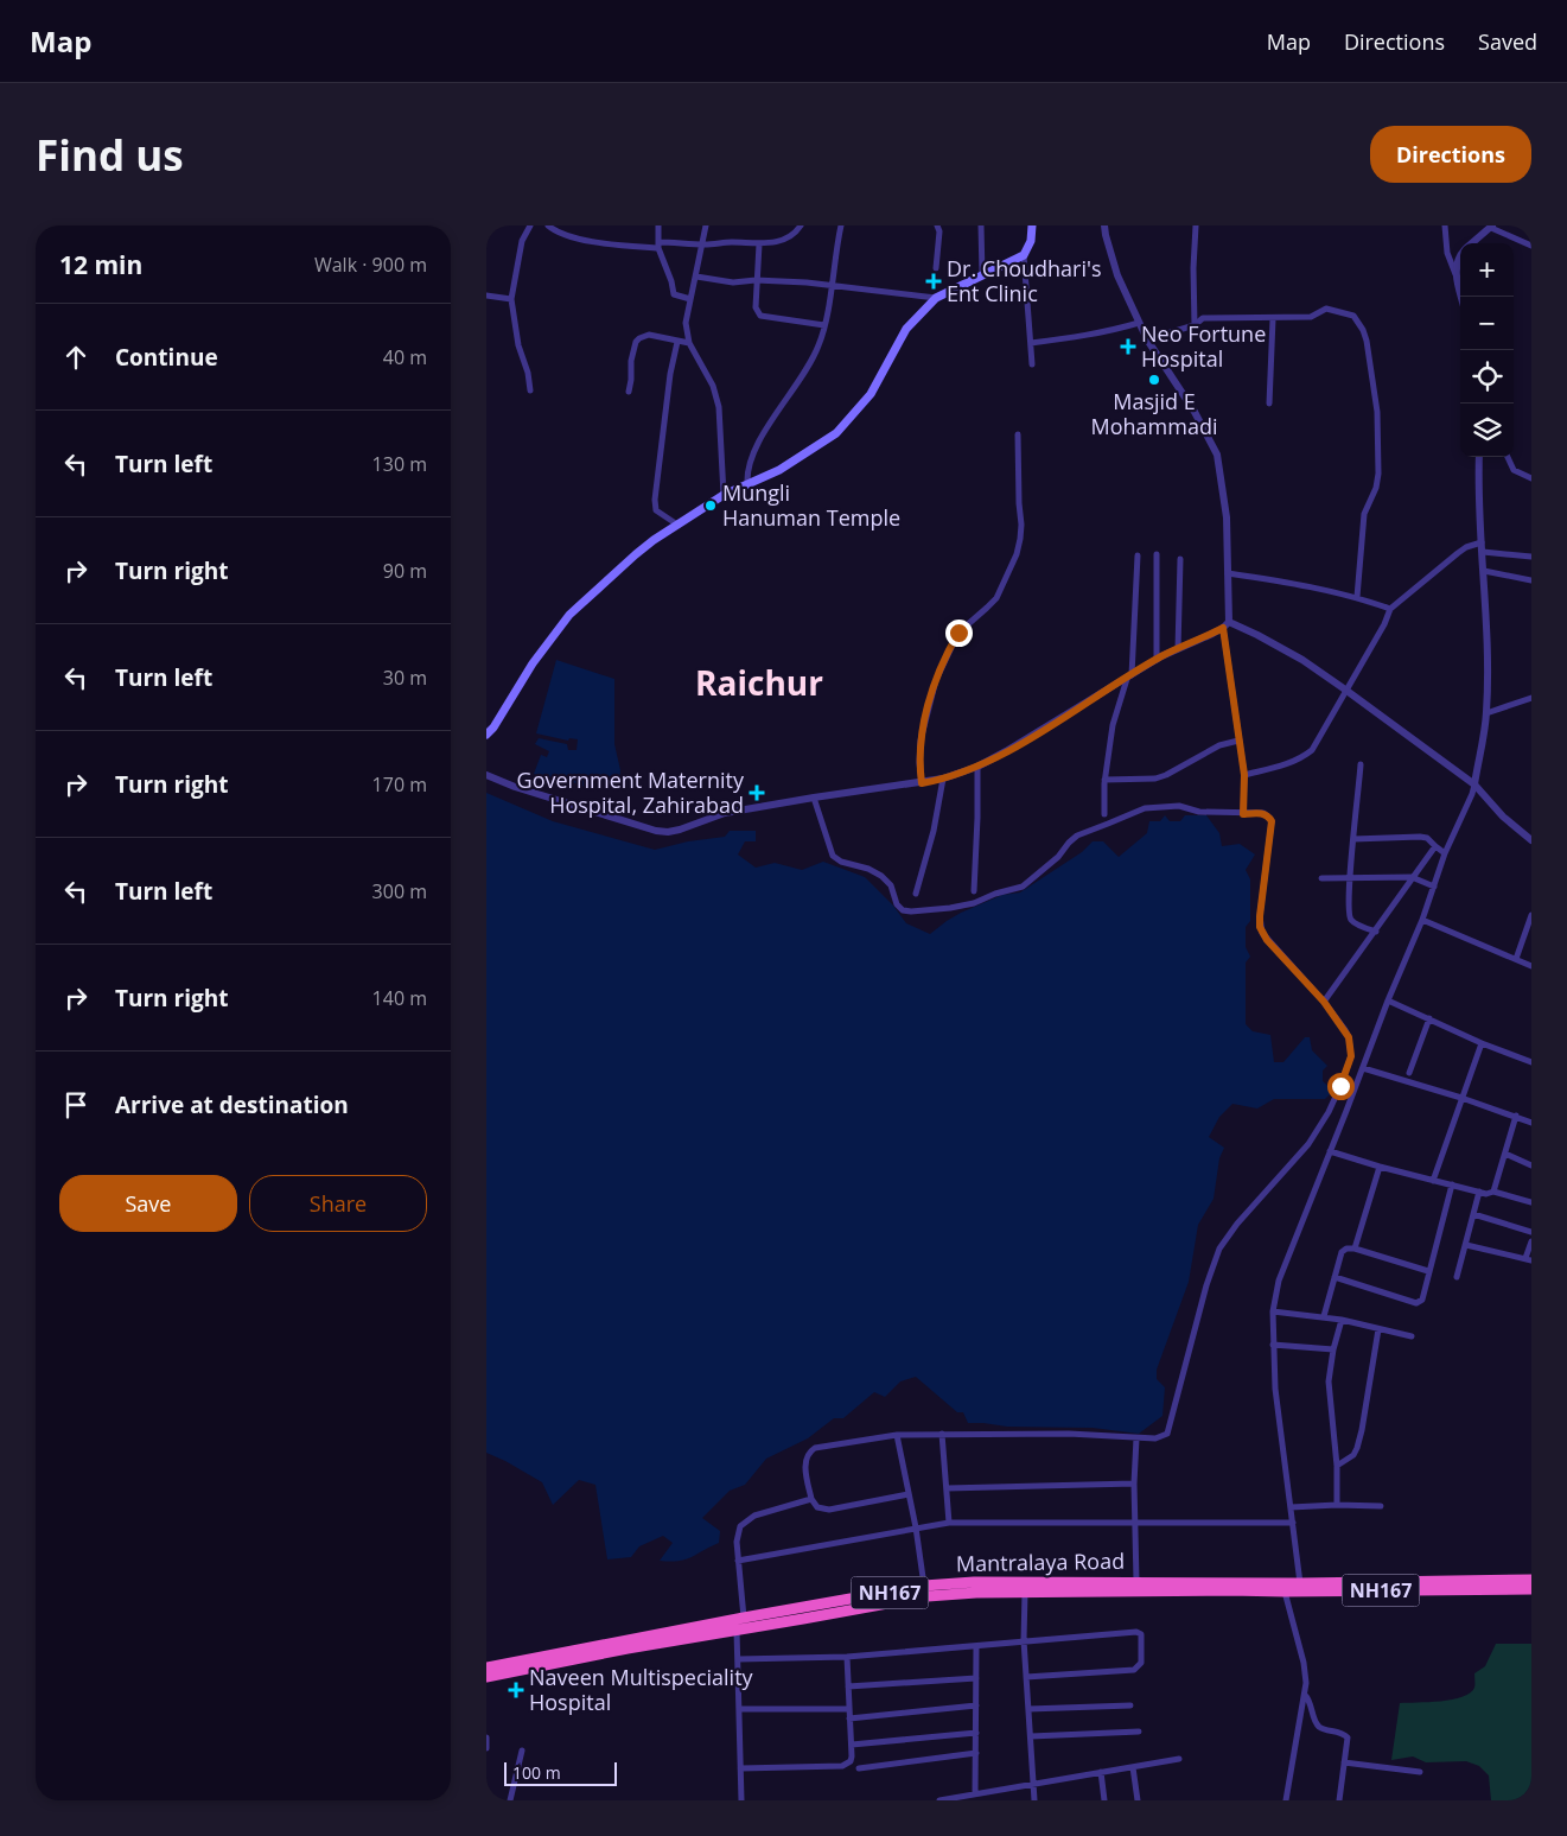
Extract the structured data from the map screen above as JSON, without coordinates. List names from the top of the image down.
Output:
{
  "streets": {
    "highway": ["Mantralaya Road", "NH167"]
  },
  "crossings": [
    ["Mantralaya Road", "NH167"]
  ],
  "districts": ["Raichur"],
  "places": {
    "health": [
      "Dr. Choudhari's Ent Clinic",
      "Neo Fortune Hospital",
      "Government Maternity Hospital, Zahirabad",
      "Naveen Multispeciality Hospital"
    ],
    "other": ["Masjid E Mohammadi", "Mungli Hanuman Temple"]
  },
  "scale_bar": "100 m",
  "page": {
    "header": "Map",
    "nav": ["Map", "Directions", "Saved"],
    "buttons": [
      "Directions",
      ["Save", "Share"]
    ],
    "title": "Find us",
    "heading": ["12 min", "Walk · 900 m"],
    "map_buttons": ["+", "−"],
    "list": [
      ["Continue", "40 m"],
      ["Turn left", "130 m"],
      ["Turn right", "90 m"],
      ["Turn left", "30 m"],
      ["Turn right", "170 m"],
      ["Turn left", "300 m"],
      ["Turn right", "140 m"],
      "Arrive at destination"
    ],
    "scale": "100 m"
  }
}
